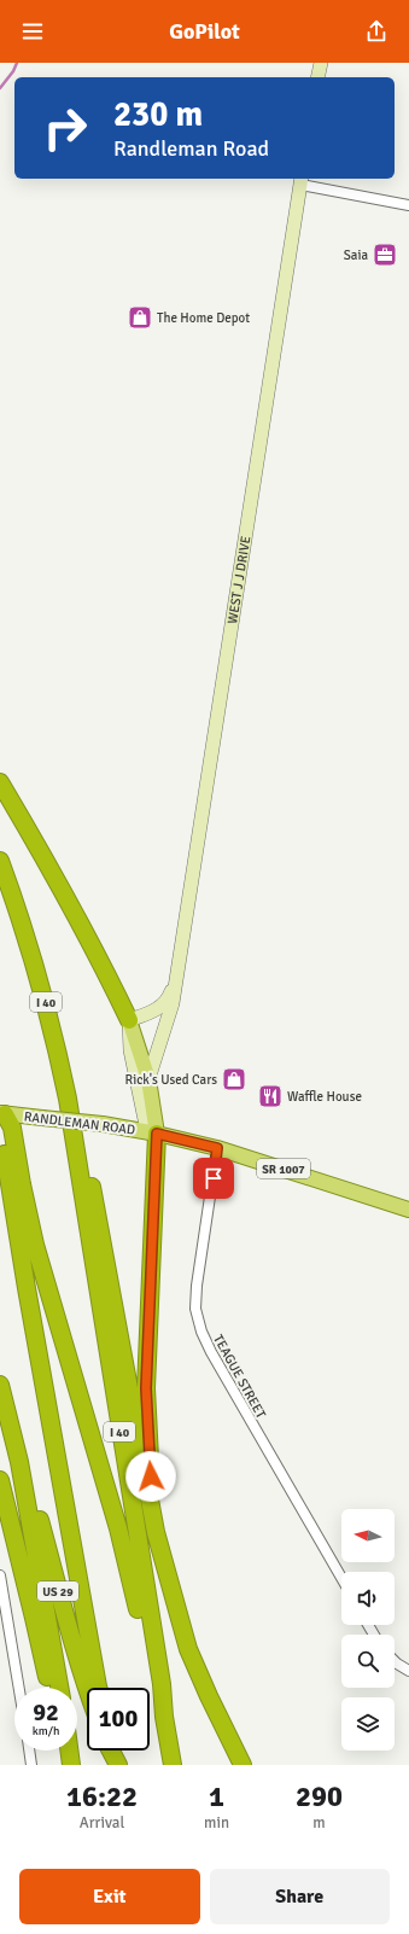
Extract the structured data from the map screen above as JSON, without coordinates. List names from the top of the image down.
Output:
{
  "streets": {
    "highway": ["I 40", "US 29"],
    "main road": ["WEST J J DRIVE", "RANDLEMAN ROAD", "SR 1007"],
    "street": ["TEAGUE STREET"]
  },
  "crossings": [
    ["WEST J J DRIVE", "RANDLEMAN ROAD"],
    ["RANDLEMAN ROAD", "TEAGUE STREET"]
  ],
  "places": {
    "office": ["Saia"],
    "shop": ["The Home Depot", "Rick's Used Cars"],
    "restaurant": ["Waffle House"]
  },
  "north": "left",
  "page": {
    "header": "GoPilot",
    "turn": ["230 m", "Randleman Road"],
    "speed": "92 km/h",
    "limit": "100",
    "eta": [
      "16:22",
      "Arrival",
      "1",
      "min",
      "290",
      "m"
    ],
    "buttons": ["Exit", "Share"]
  }
}
